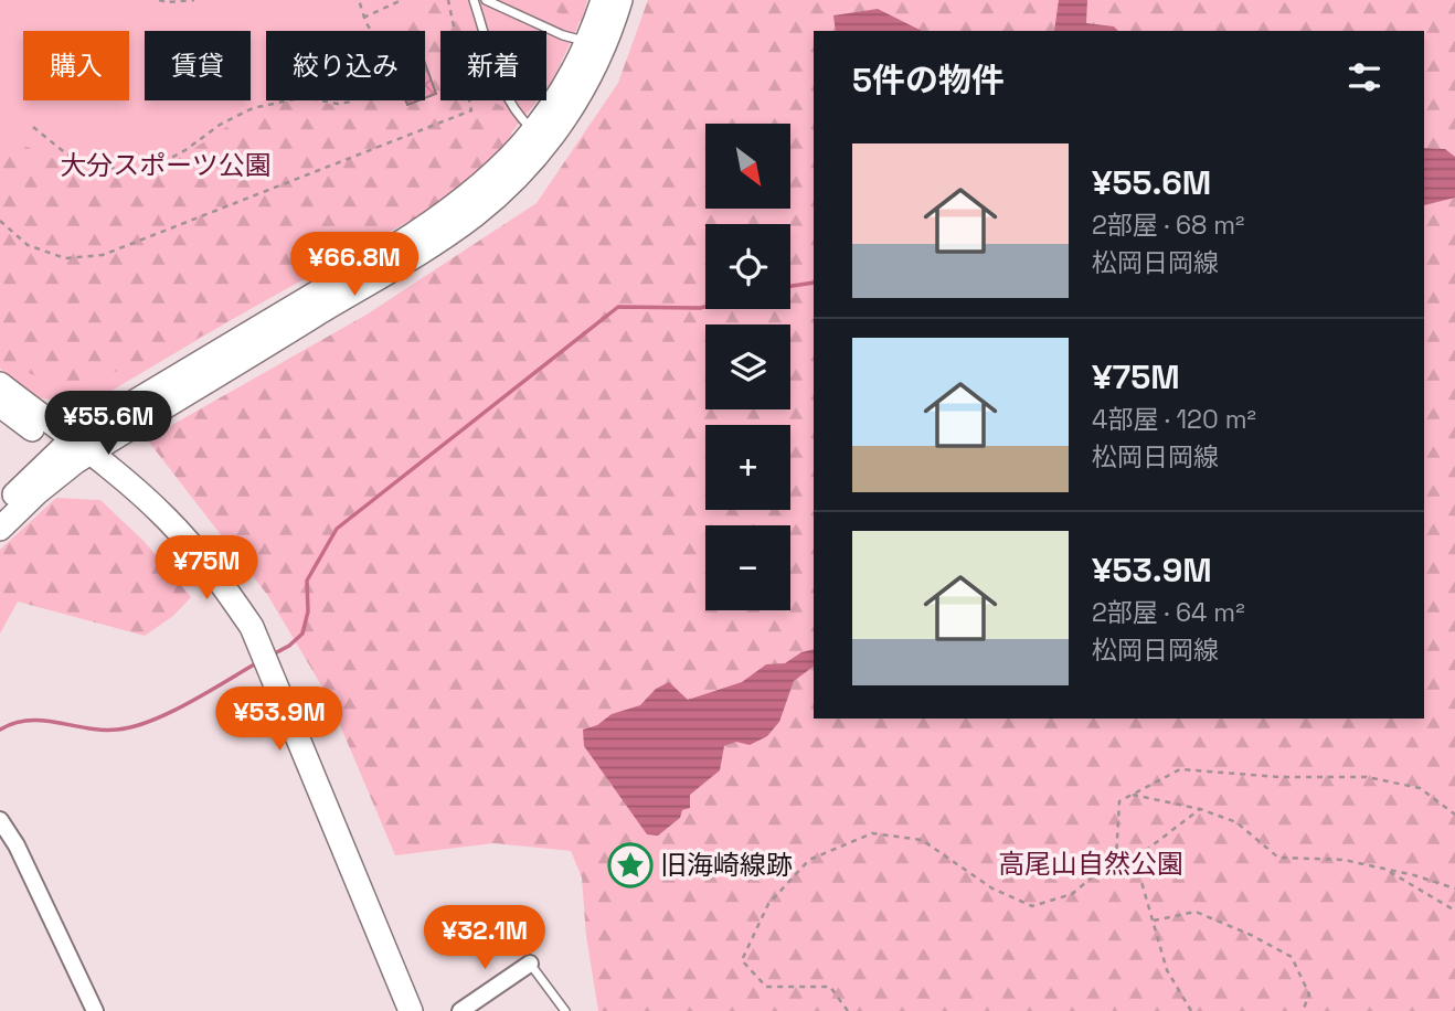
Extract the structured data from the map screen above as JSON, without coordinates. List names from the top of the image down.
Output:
{
  "parks": ["大分スポーツ公園", "高尾山自然公園"],
  "places": {
    "place": ["旧海崎線跡"]
  },
  "north": "bottom right",
  "page": {
    "chip": [
      "購入",
      "賃貸",
      "絞り込み",
      "新着"
    ],
    "heading": "5件の物件",
    "map_buttons": ["+", "−"],
    "list": [
      {
        "name": "¥55.6M",
        "note": "2部屋 · 68 m² · 松岡日岡線"
      },
      {
        "name": "¥75M",
        "note": "4部屋 · 120 m² · 松岡日岡線"
      },
      {
        "name": "¥53.9M",
        "note": "2部屋 · 64 m² · 松岡日岡線"
      }
    ],
    "price": [
      "¥66.8M",
      "¥55.6M",
      "¥75M",
      "¥53.9M",
      "¥32.1M"
    ]
  }
}
